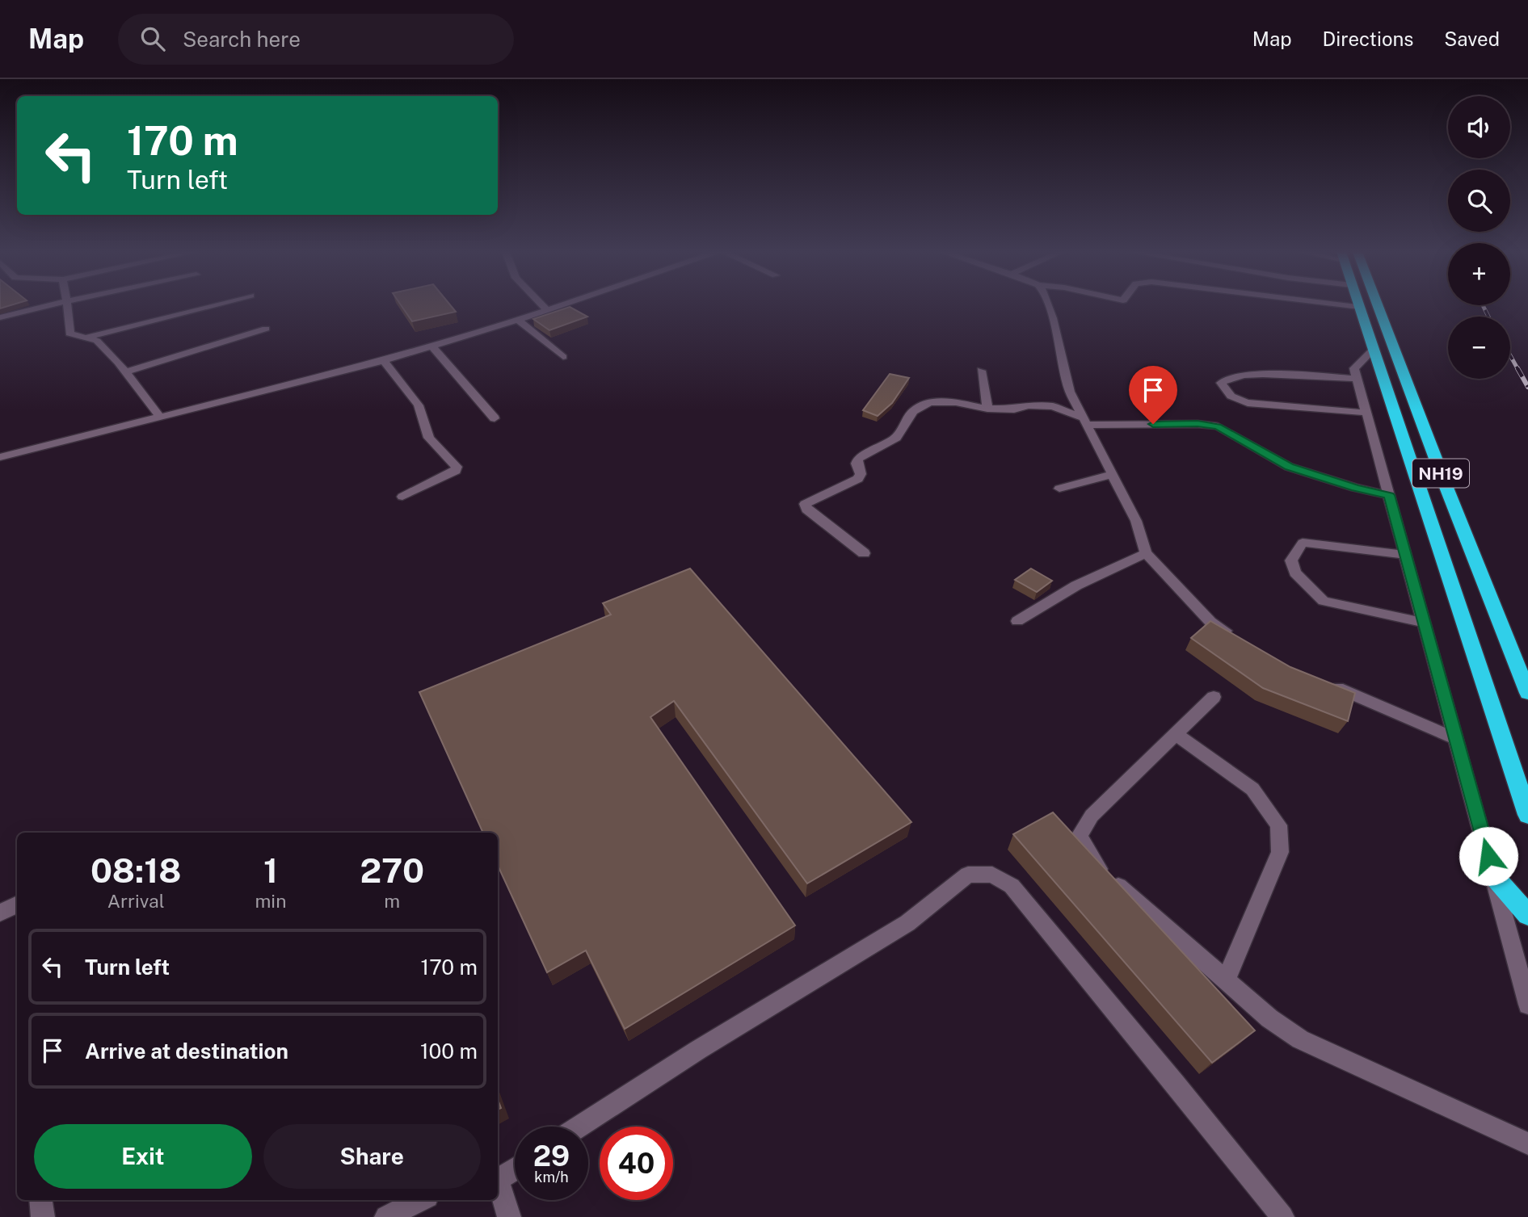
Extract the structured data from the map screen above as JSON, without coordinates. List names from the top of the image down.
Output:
{
  "streets": {
    "highway": ["NH19"]
  },
  "page": {
    "header": "Map",
    "search": "Search here",
    "nav": ["Map", "Directions", "Saved"],
    "map_buttons": ["+", "−"],
    "turn": ["170 m", "Turn left"],
    "eta": [
      "08:18",
      "Arrival",
      "1",
      "min",
      "270",
      "m"
    ],
    "list": [
      {
        "name": "Turn left",
        "value": "170 m"
      },
      {
        "name": "Arrive at destination",
        "value": "100 m"
      }
    ],
    "buttons": ["Exit", "Share"],
    "speed": "29 km/h",
    "limit": "40"
  }
}
